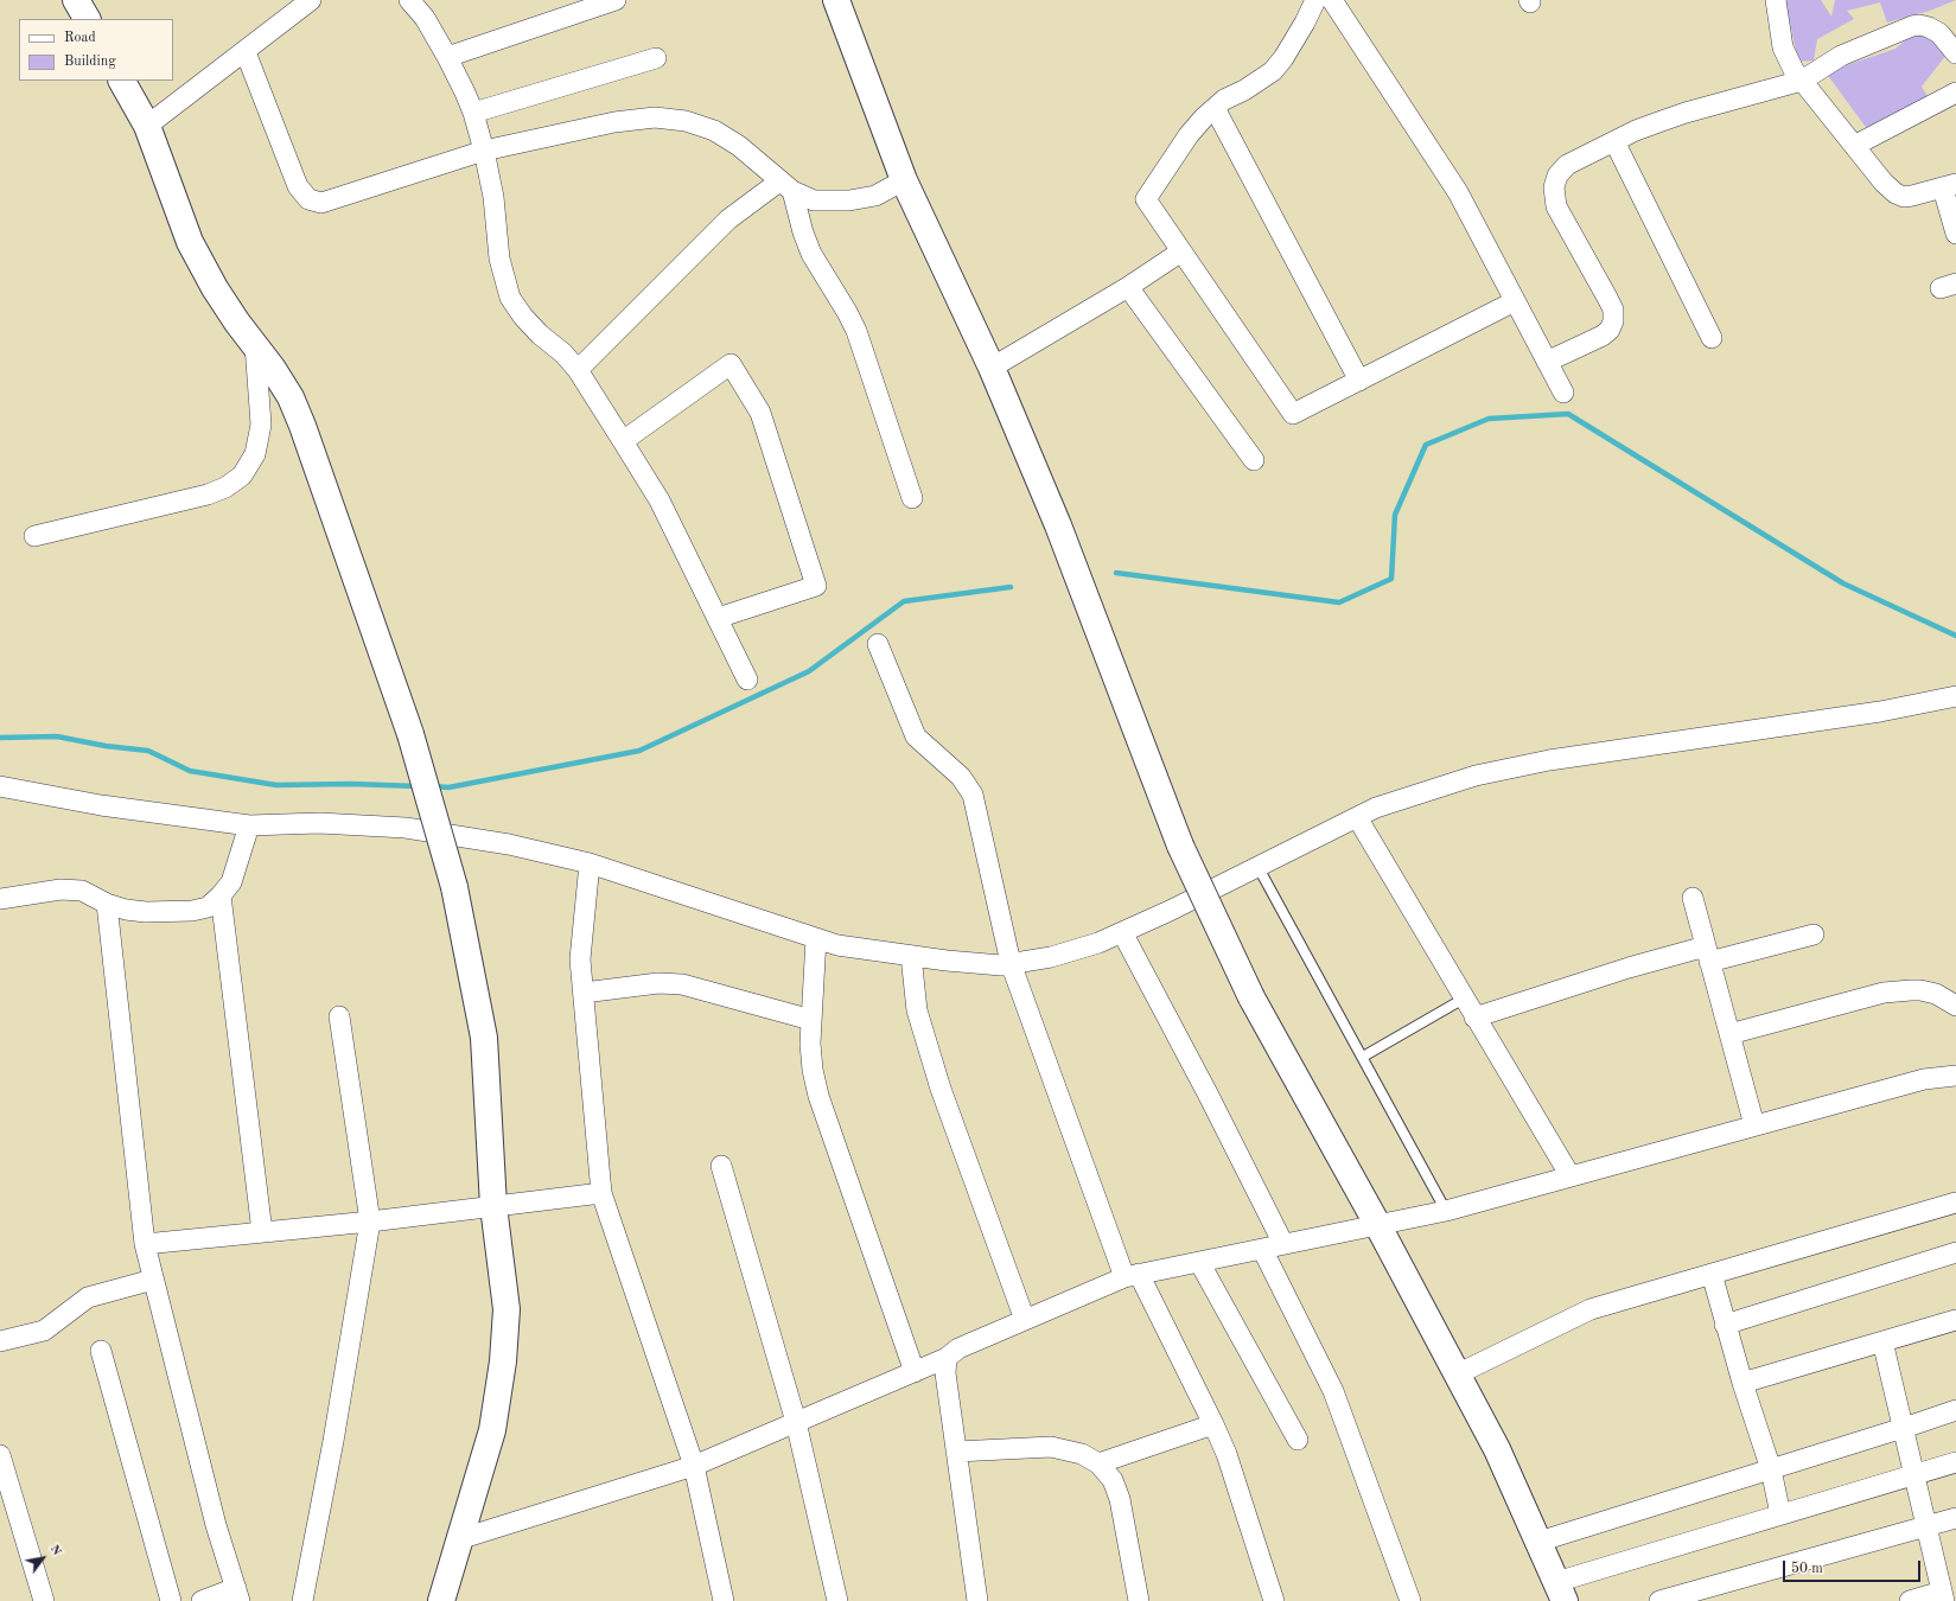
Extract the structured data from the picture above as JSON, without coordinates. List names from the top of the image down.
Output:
{
  "legend": ["Road", "Building"],
  "scale_bar": "50 m",
  "north": "top right"
}
